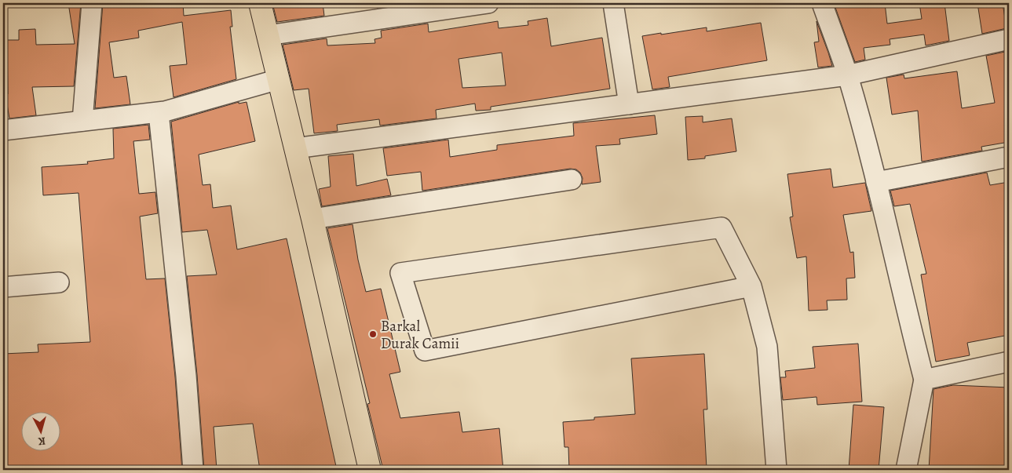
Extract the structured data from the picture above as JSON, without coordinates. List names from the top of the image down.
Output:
{
  "places": ["Barkal Durak Camii"],
  "north": "bottom"
}
